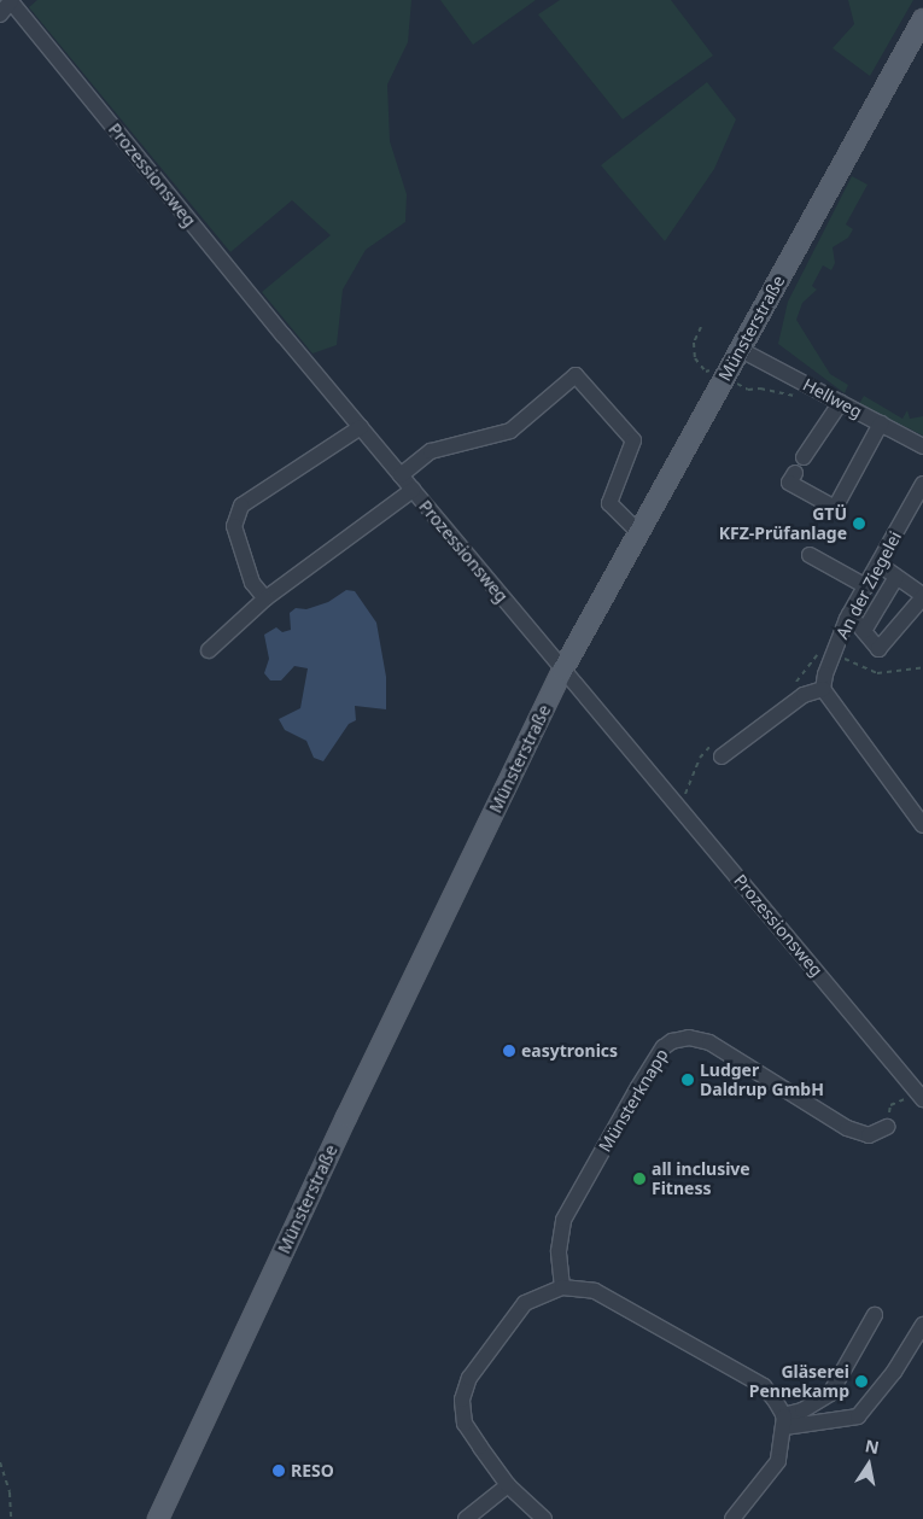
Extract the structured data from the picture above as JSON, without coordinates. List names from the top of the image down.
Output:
{
  "streets": {
    "main road": ["Münsterstraße"],
    "street": [
      "Prozessionsweg",
      "Hellweg",
      "An der Ziegelei",
      "Münsterknapp"
    ]
  },
  "crossings": [
    ["Prozessionsweg", "Münsterstraße"],
    ["Münsterstraße", "Hellweg"]
  ],
  "places": [
    "GTÜ KFZ-Prüfanlage",
    "easytronics",
    "Ludger Daldrup GmbH",
    "all inclusive Fitness",
    "Gläserei Pennekamp",
    "RESO"
  ],
  "north": "top"
}
